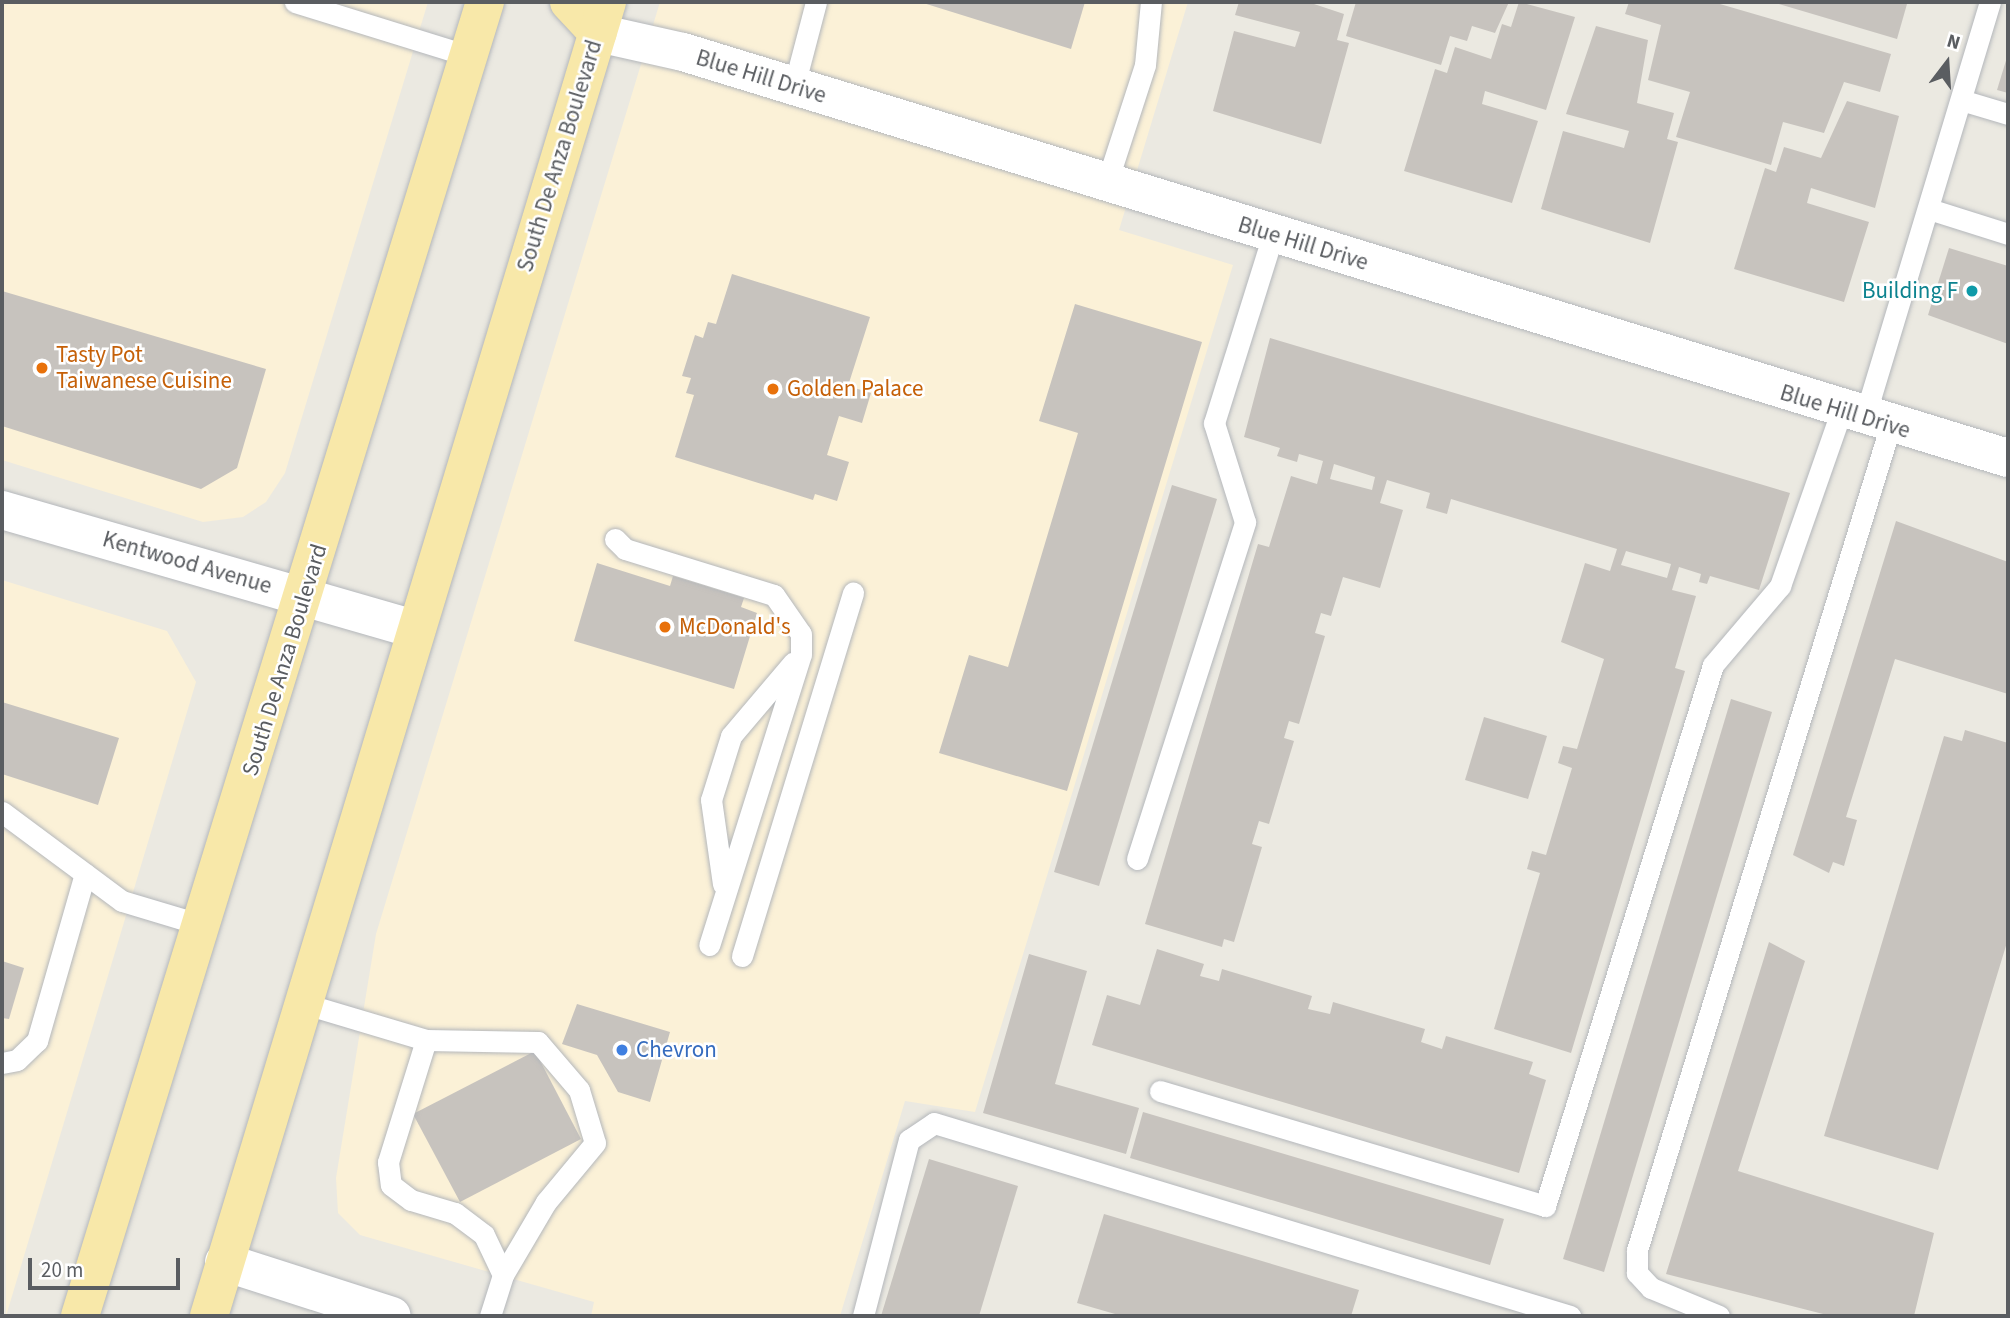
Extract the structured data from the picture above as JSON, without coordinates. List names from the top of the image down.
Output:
{
  "streets": {
    "main road": ["South De Anza Boulevard"],
    "street": ["Blue Hill Drive", "Kentwood Avenue"]
  },
  "crossings": [
    ["Blue Hill Drive", "South De Anza Boulevard"],
    ["South De Anza Boulevard", "Kentwood Avenue"]
  ],
  "places": [
    "Building F",
    "Tasty Pot Taiwanese Cuisine",
    "Golden Palace",
    "McDonald's",
    "Chevron"
  ],
  "scale_bar": "20 m",
  "north": "top"
}
